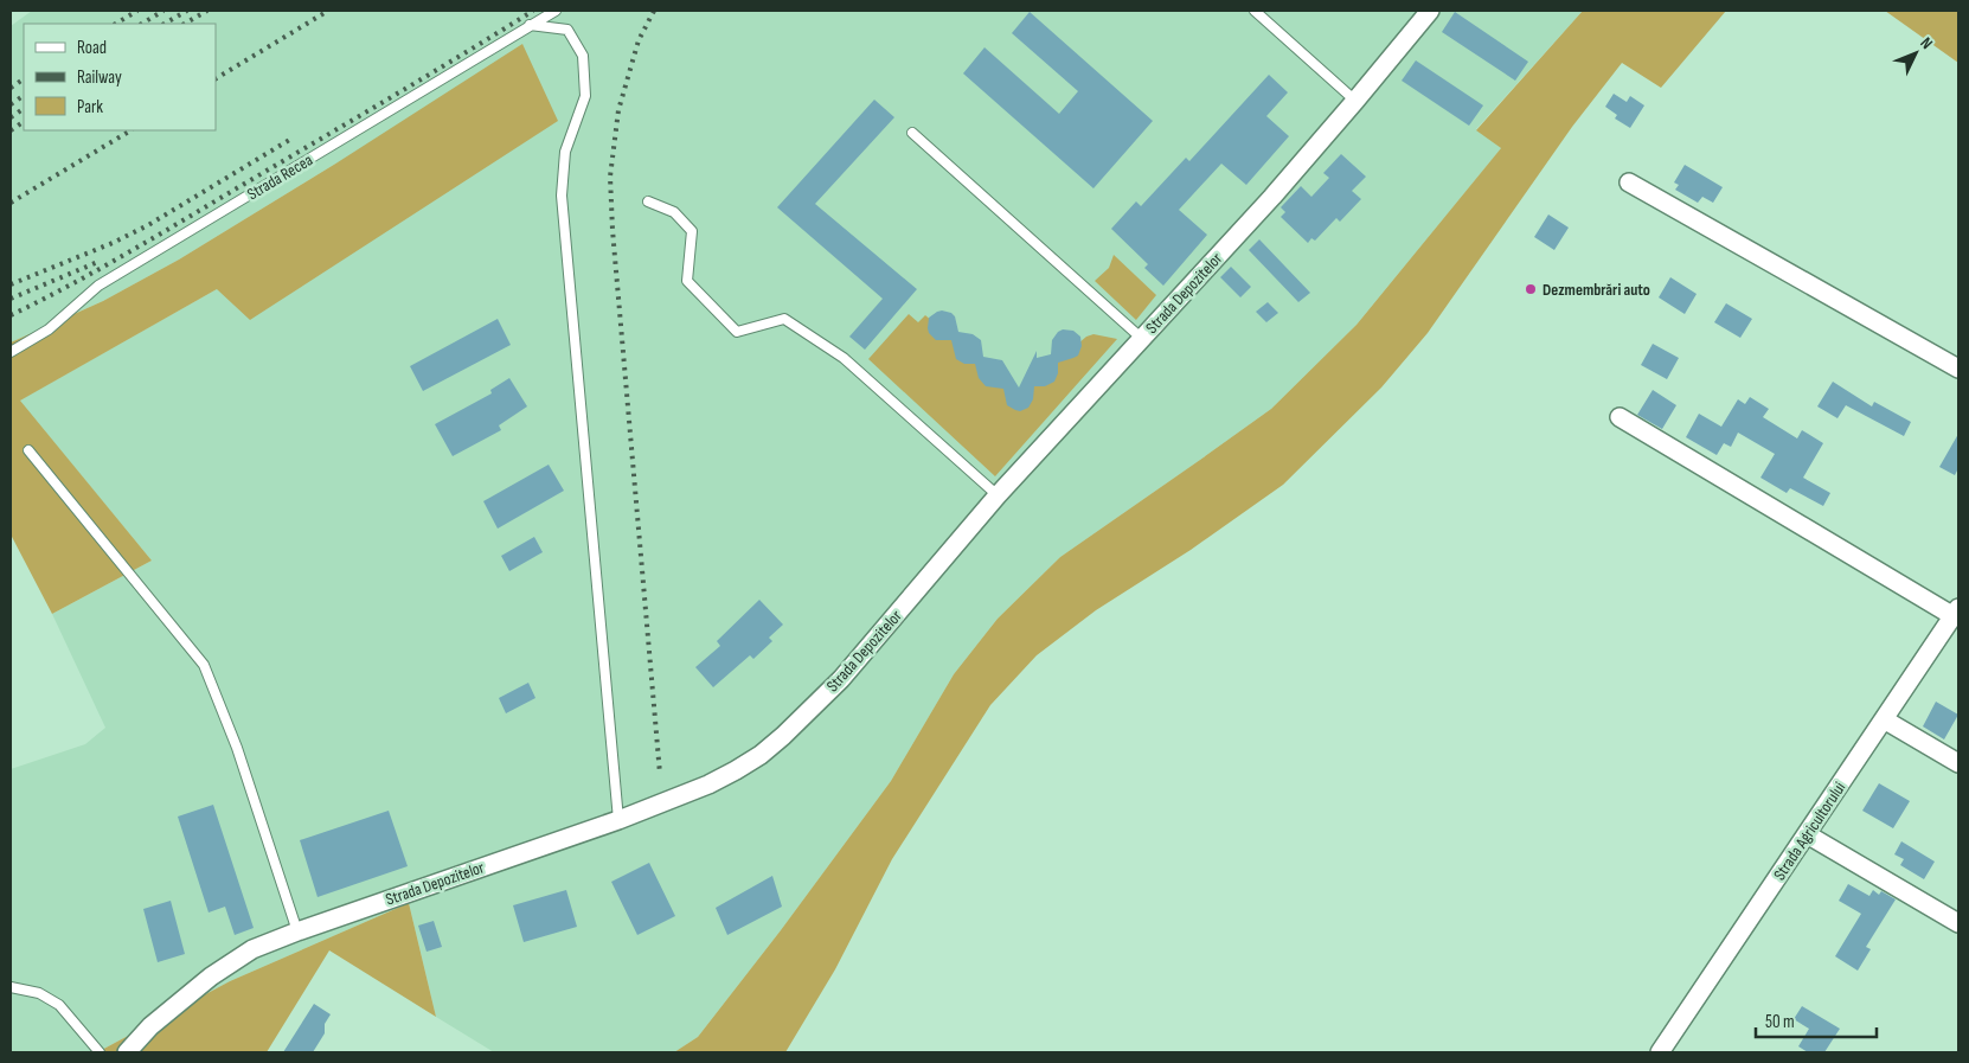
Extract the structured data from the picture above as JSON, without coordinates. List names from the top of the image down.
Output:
{
  "streets": {
    "street": ["Strada Depozitelor", "Strada Agricultorului"],
    "lane": ["Strada Recea"]
  },
  "places": ["Dezmembrări auto"],
  "legend": ["Road", "Railway", "Park"],
  "scale_bar": "50 m",
  "north": "top right"
}
